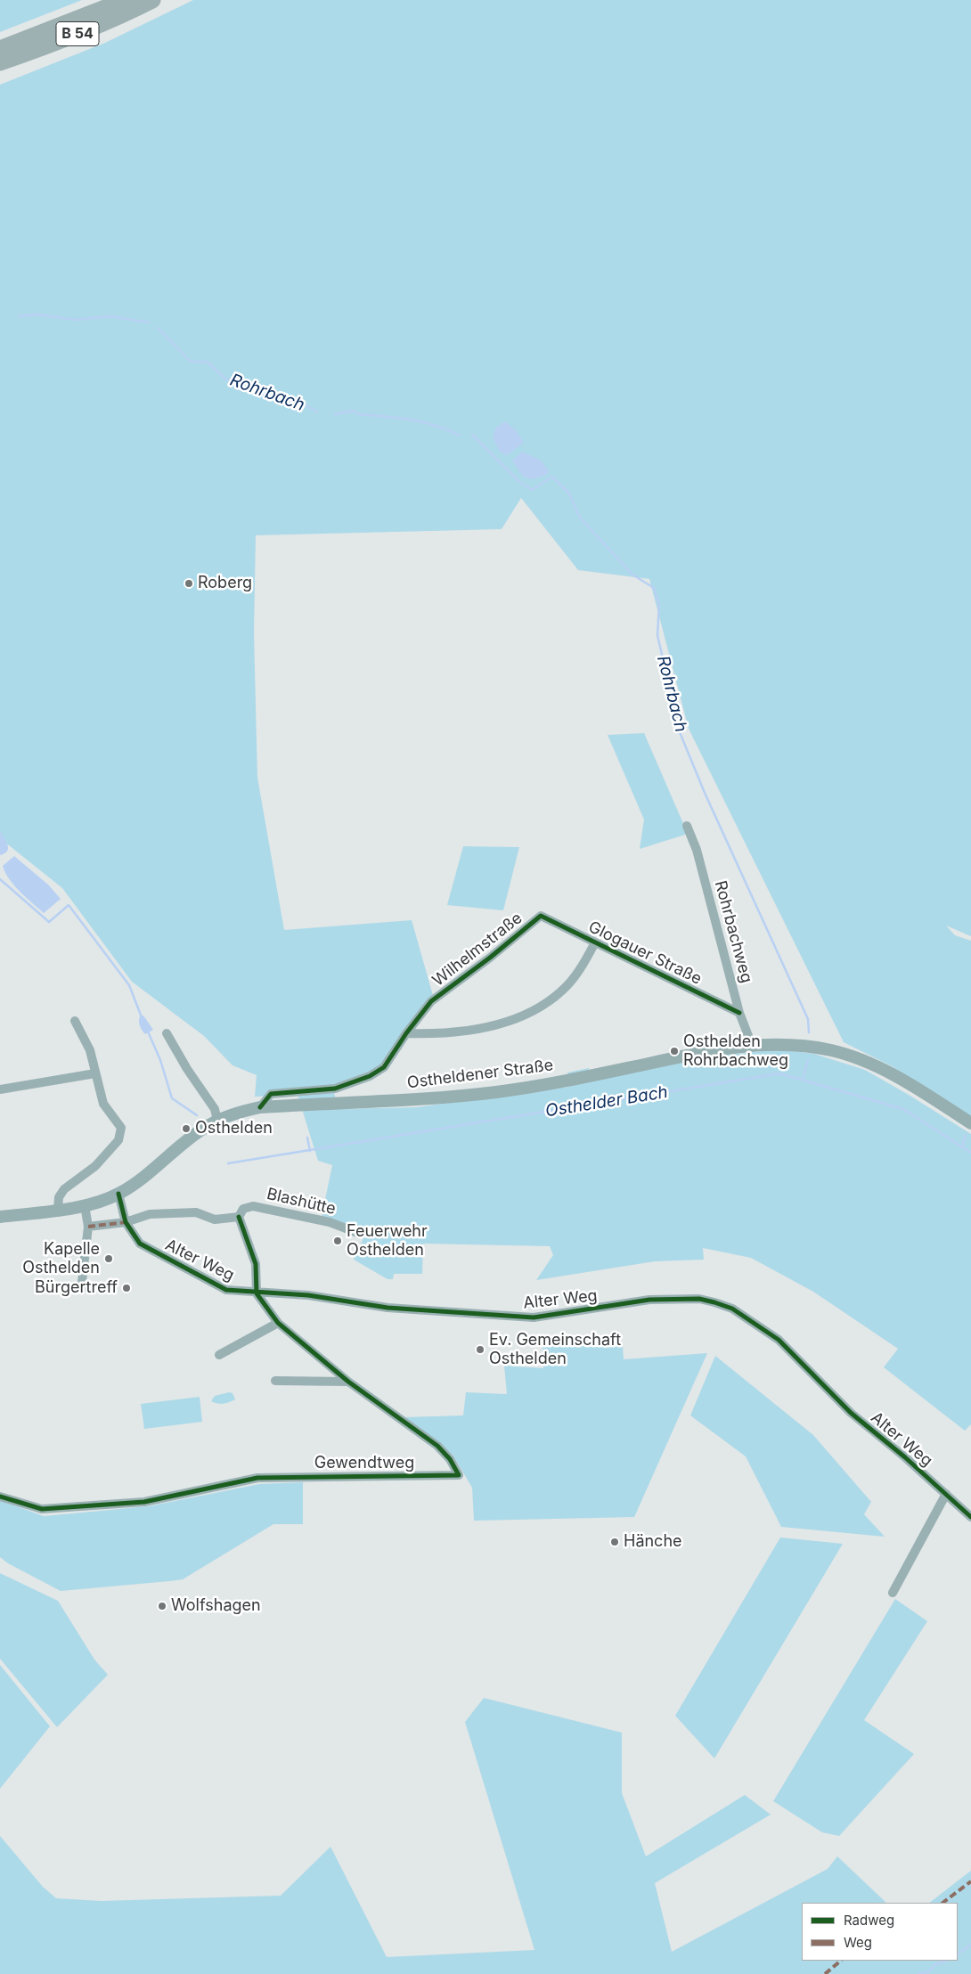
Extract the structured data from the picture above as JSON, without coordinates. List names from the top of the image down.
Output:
{
  "streets": {
    "highway": ["B 54"],
    "main road": ["Ostheldener Straße"],
    "street": [
      "Rohrbachweg",
      "Wilhelmstraße",
      "Glogauer Straße",
      "Blashütte",
      "Alter Weg",
      "Gewendtweg"
    ]
  },
  "crossings": [
    ["Rohrbachweg", "Glogauer Straße"],
    ["Rohrbachweg", "Ostheldener Straße"],
    ["Wilhelmstraße", "Glogauer Straße"],
    ["Wilhelmstraße", "Ostheldener Straße"],
    ["Ostheldener Straße", "Alter Weg"],
    ["Blashütte", "Alter Weg"],
    ["Alter Weg", "Gewendtweg"]
  ],
  "water": ["Rohrbach", "Osthelder Bach"],
  "places": [
    "Roberg",
    "Osthelden Rohrbachweg",
    "Osthelden",
    "Feuerwehr Osthelden",
    "Kapelle Osthelden",
    "Bürgertreff",
    "Ev. Gemeinschaft Osthelden",
    "Hänche",
    "Wolfshagen"
  ],
  "legend": ["Radweg", "Weg"]
}
